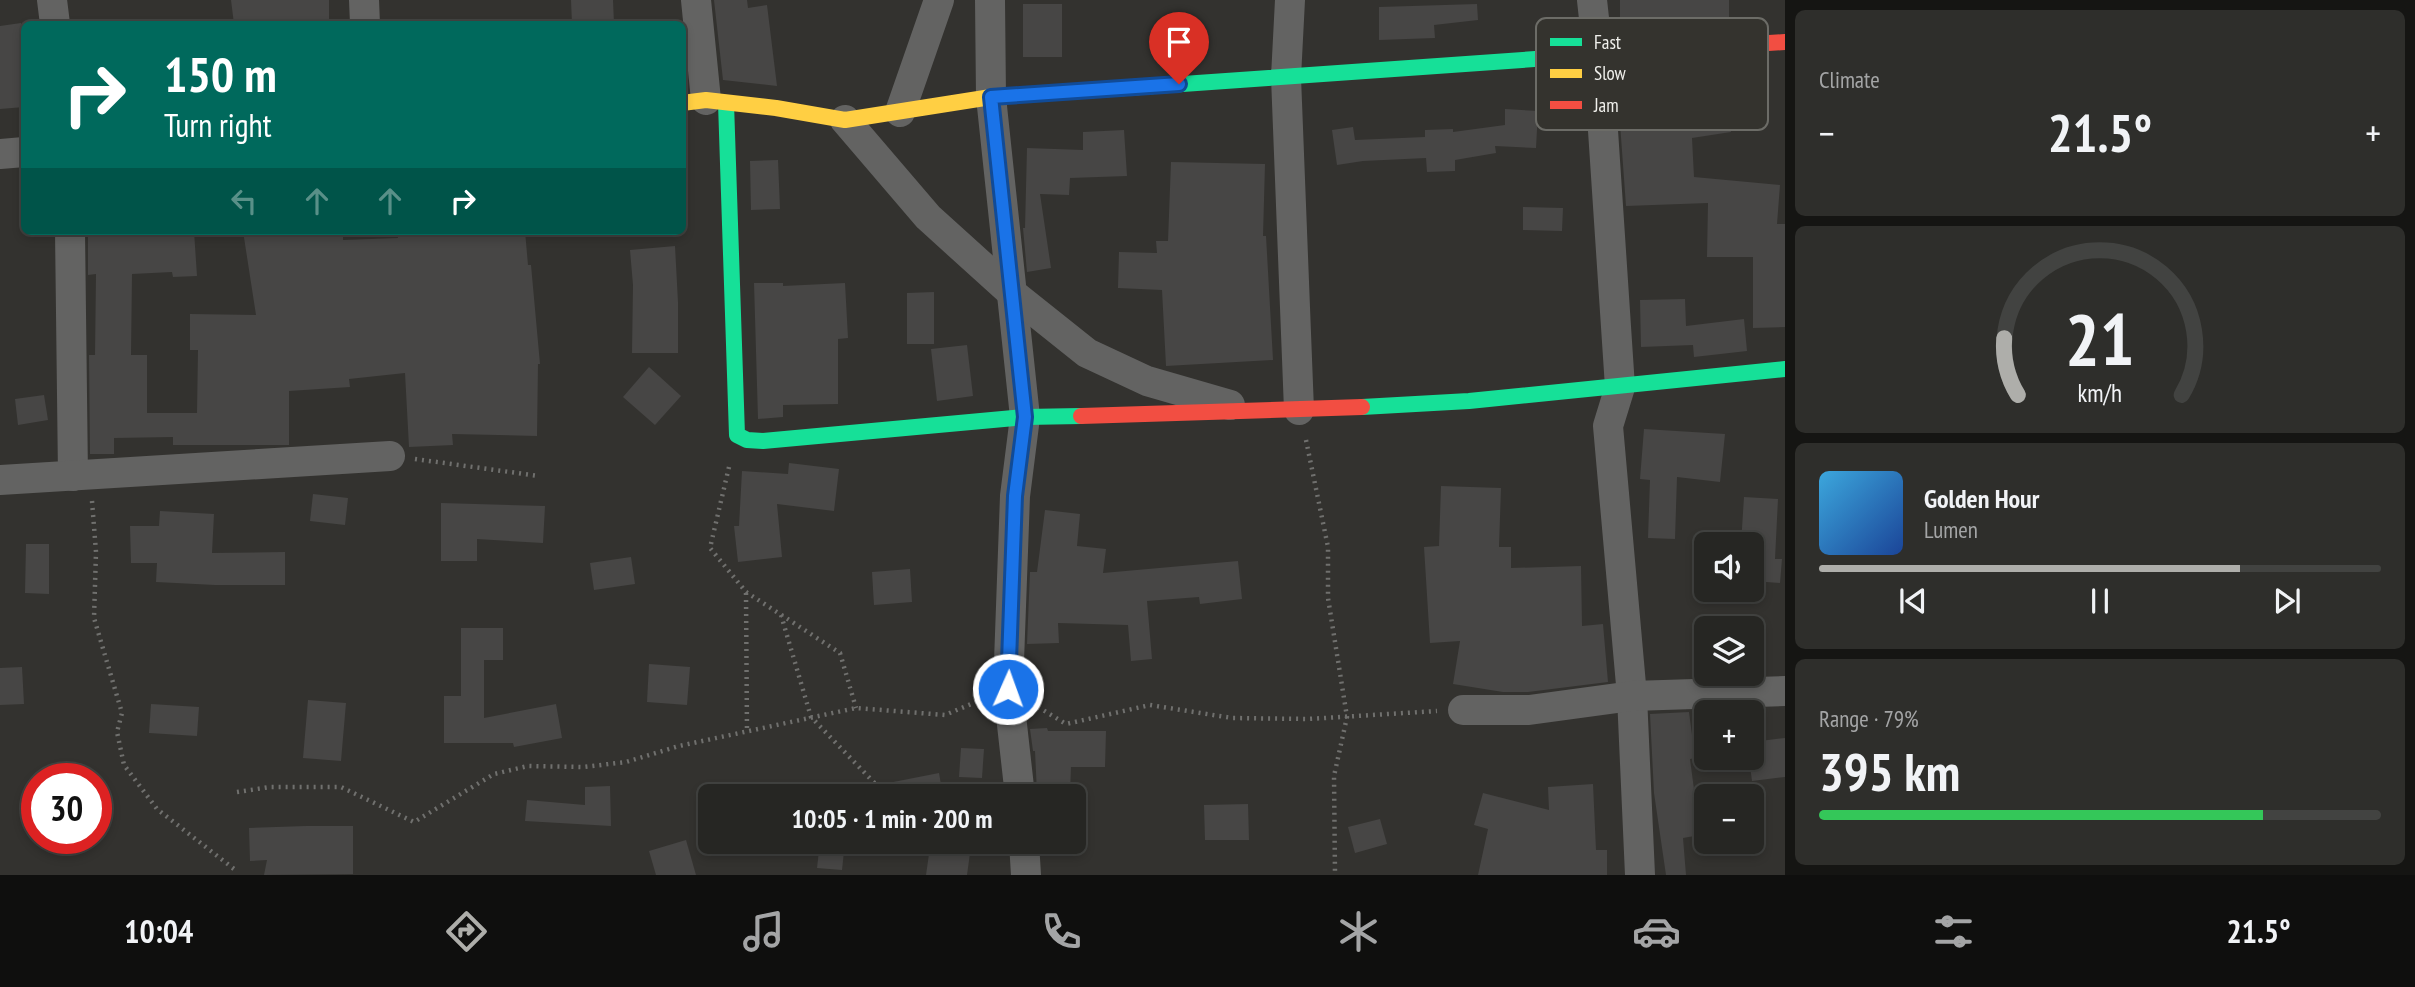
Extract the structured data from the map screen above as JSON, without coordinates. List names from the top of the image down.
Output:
{
  "legend": ["Fast", "Slow", "Jam"],
  "page": {
    "tile": [
      "Climate",
      ["Range · 79%", "395 km"]
    ],
    "turn": ["150 m", "Turn right"],
    "heat": ["−", "21.5°", "+"],
    "song": ["Golden Hour", "Lumen"],
    "map_buttons": ["+", "−"],
    "limit": "30",
    "trip": "10:05 · 1 min · 200 m",
    "tabs": ["10:04", "21.5°"],
    "gauge": ["21", "km/h"]
  }
}
